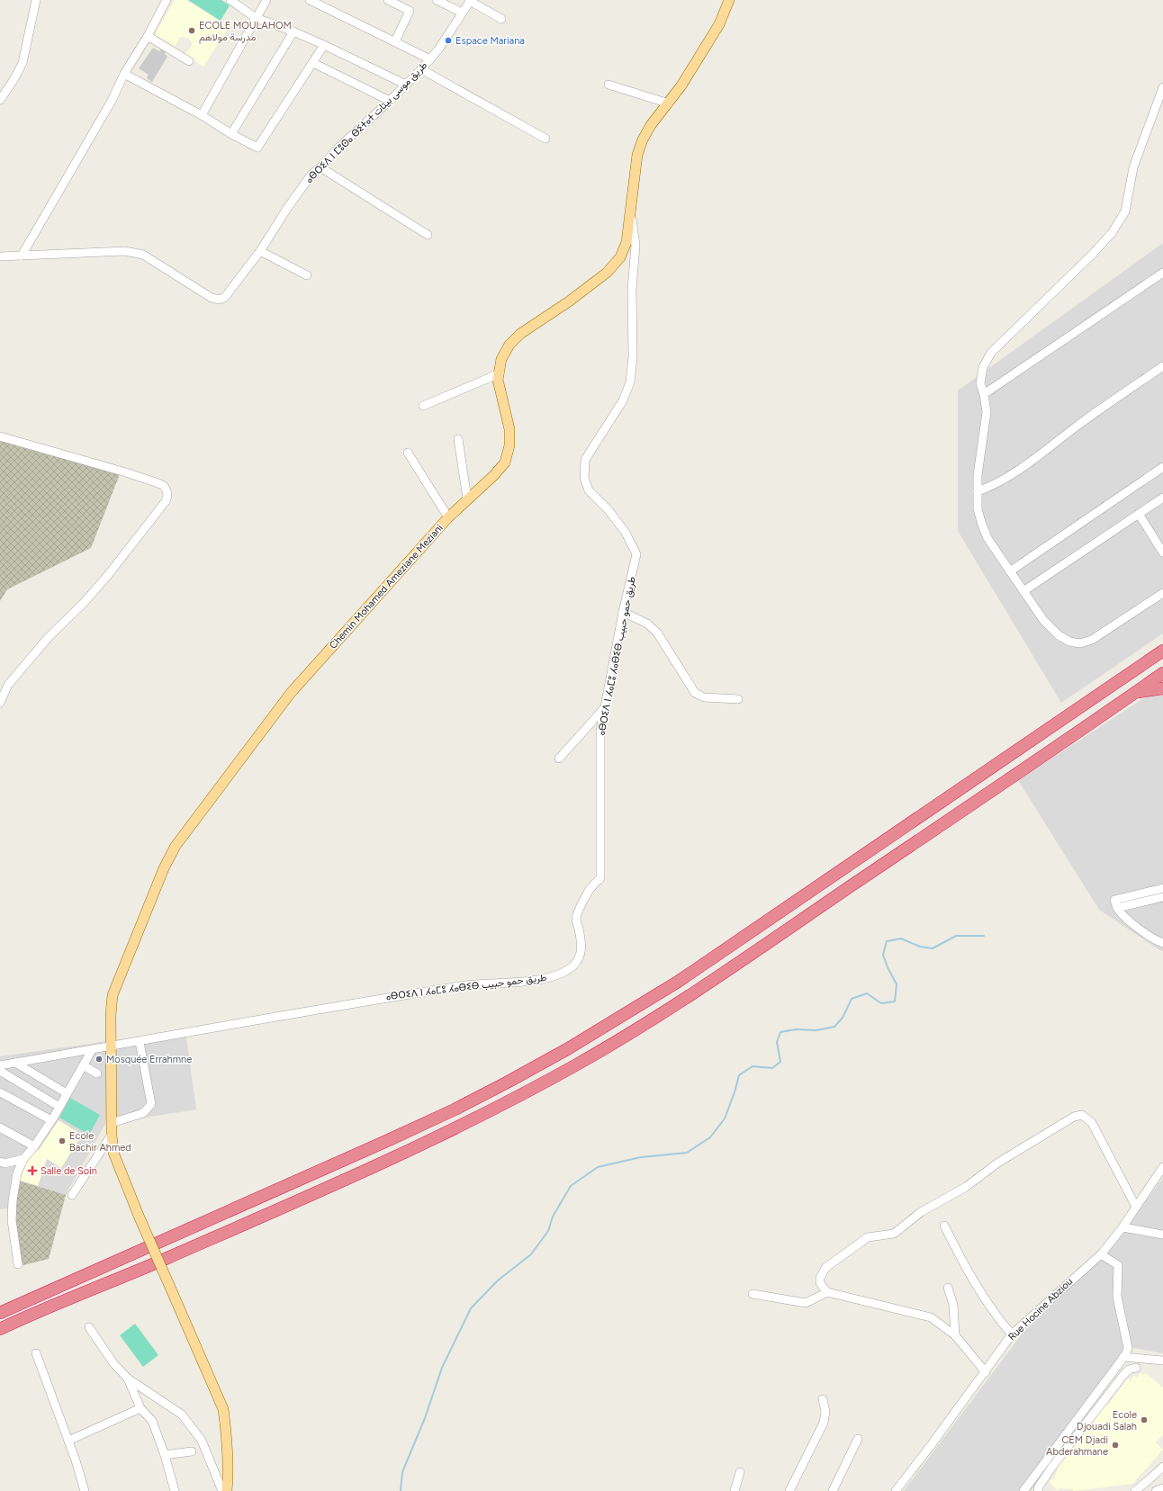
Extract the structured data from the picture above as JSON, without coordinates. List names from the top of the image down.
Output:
{
  "streets": {
    "main road": ["Chemin Mohamed Ameziane Meziani"],
    "street": ["ⴰⴱⵔⵉⴷ ⵏ ⵎⵓⵙⴰ ⴱⵉⵜⴰⵜ طريق موسى بيتات", "ⴰⴱⵔⵉⴷ ⵏ ⵃⴰⵎⵓ ⵃⴰⴱⵉⴱ طريق حمو حبيب", "Rue Hocine Abziou"]
  },
  "crossings": [
    ["Chemin Mohamed Ameziane Meziani", "ⴰⴱⵔⵉⴷ ⵏ ⵃⴰⵎⵓ ⵃⴰⴱⵉⴱ طريق حمو حبيب"]
  ],
  "places": {
    "other": [
      "ECOLE MOULAHOM مدرسة مولاهم",
      "Espace Mariana",
      "Mosquée Errahmne",
      "Ecole Bachir Ahmed",
      "Ecole Djouadi Salah",
      "CEM Djadi Abderahmane"
    ],
    "health": ["Salle de Soin"]
  }
}
